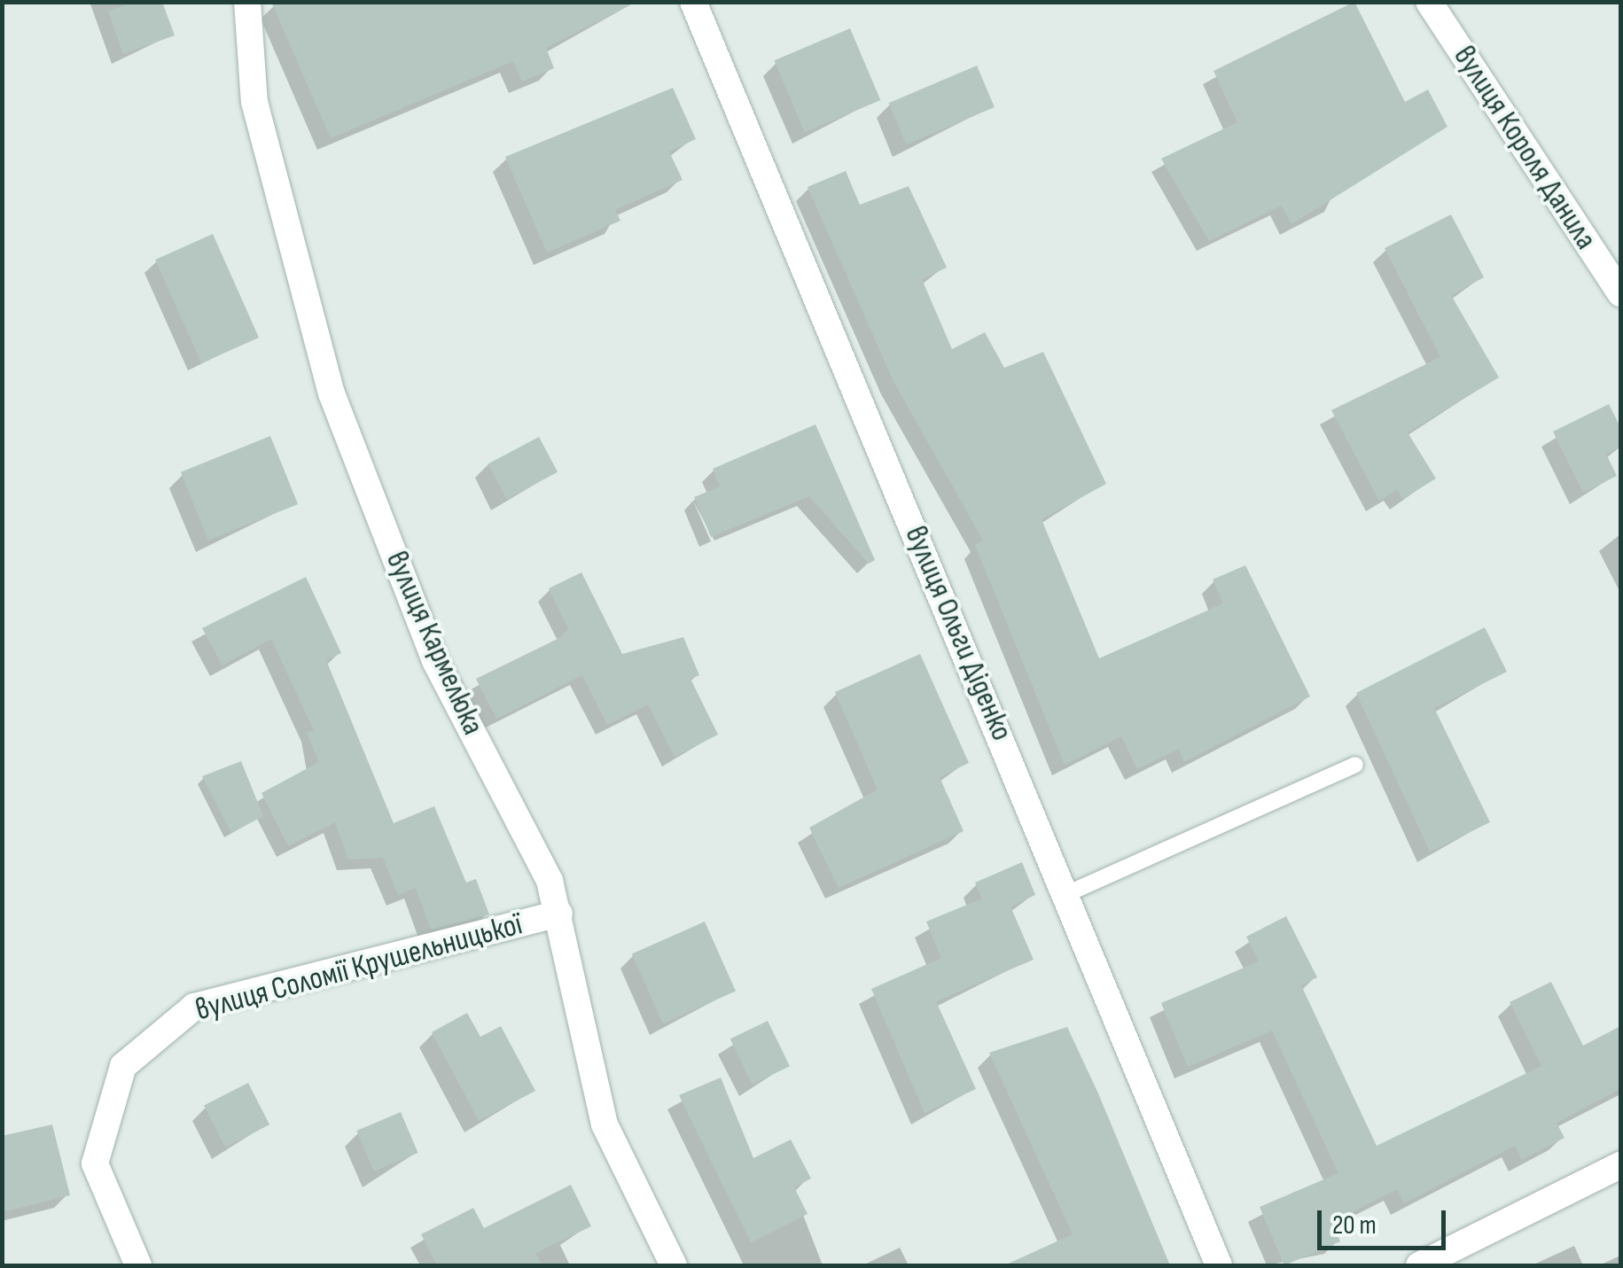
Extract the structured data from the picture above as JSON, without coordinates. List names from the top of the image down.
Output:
{
  "streets": {
    "street": [
      "вулиця Короля Данила",
      "вулиця Ольги Діденко",
      "вулиця Кармелюка",
      "вулиця Соломії Крушельницької"
    ]
  },
  "crossings": [
    ["вулиця Кармелюка", "вулиця Соломії Крушельницької"]
  ],
  "scale_bar": "20 m"
}
